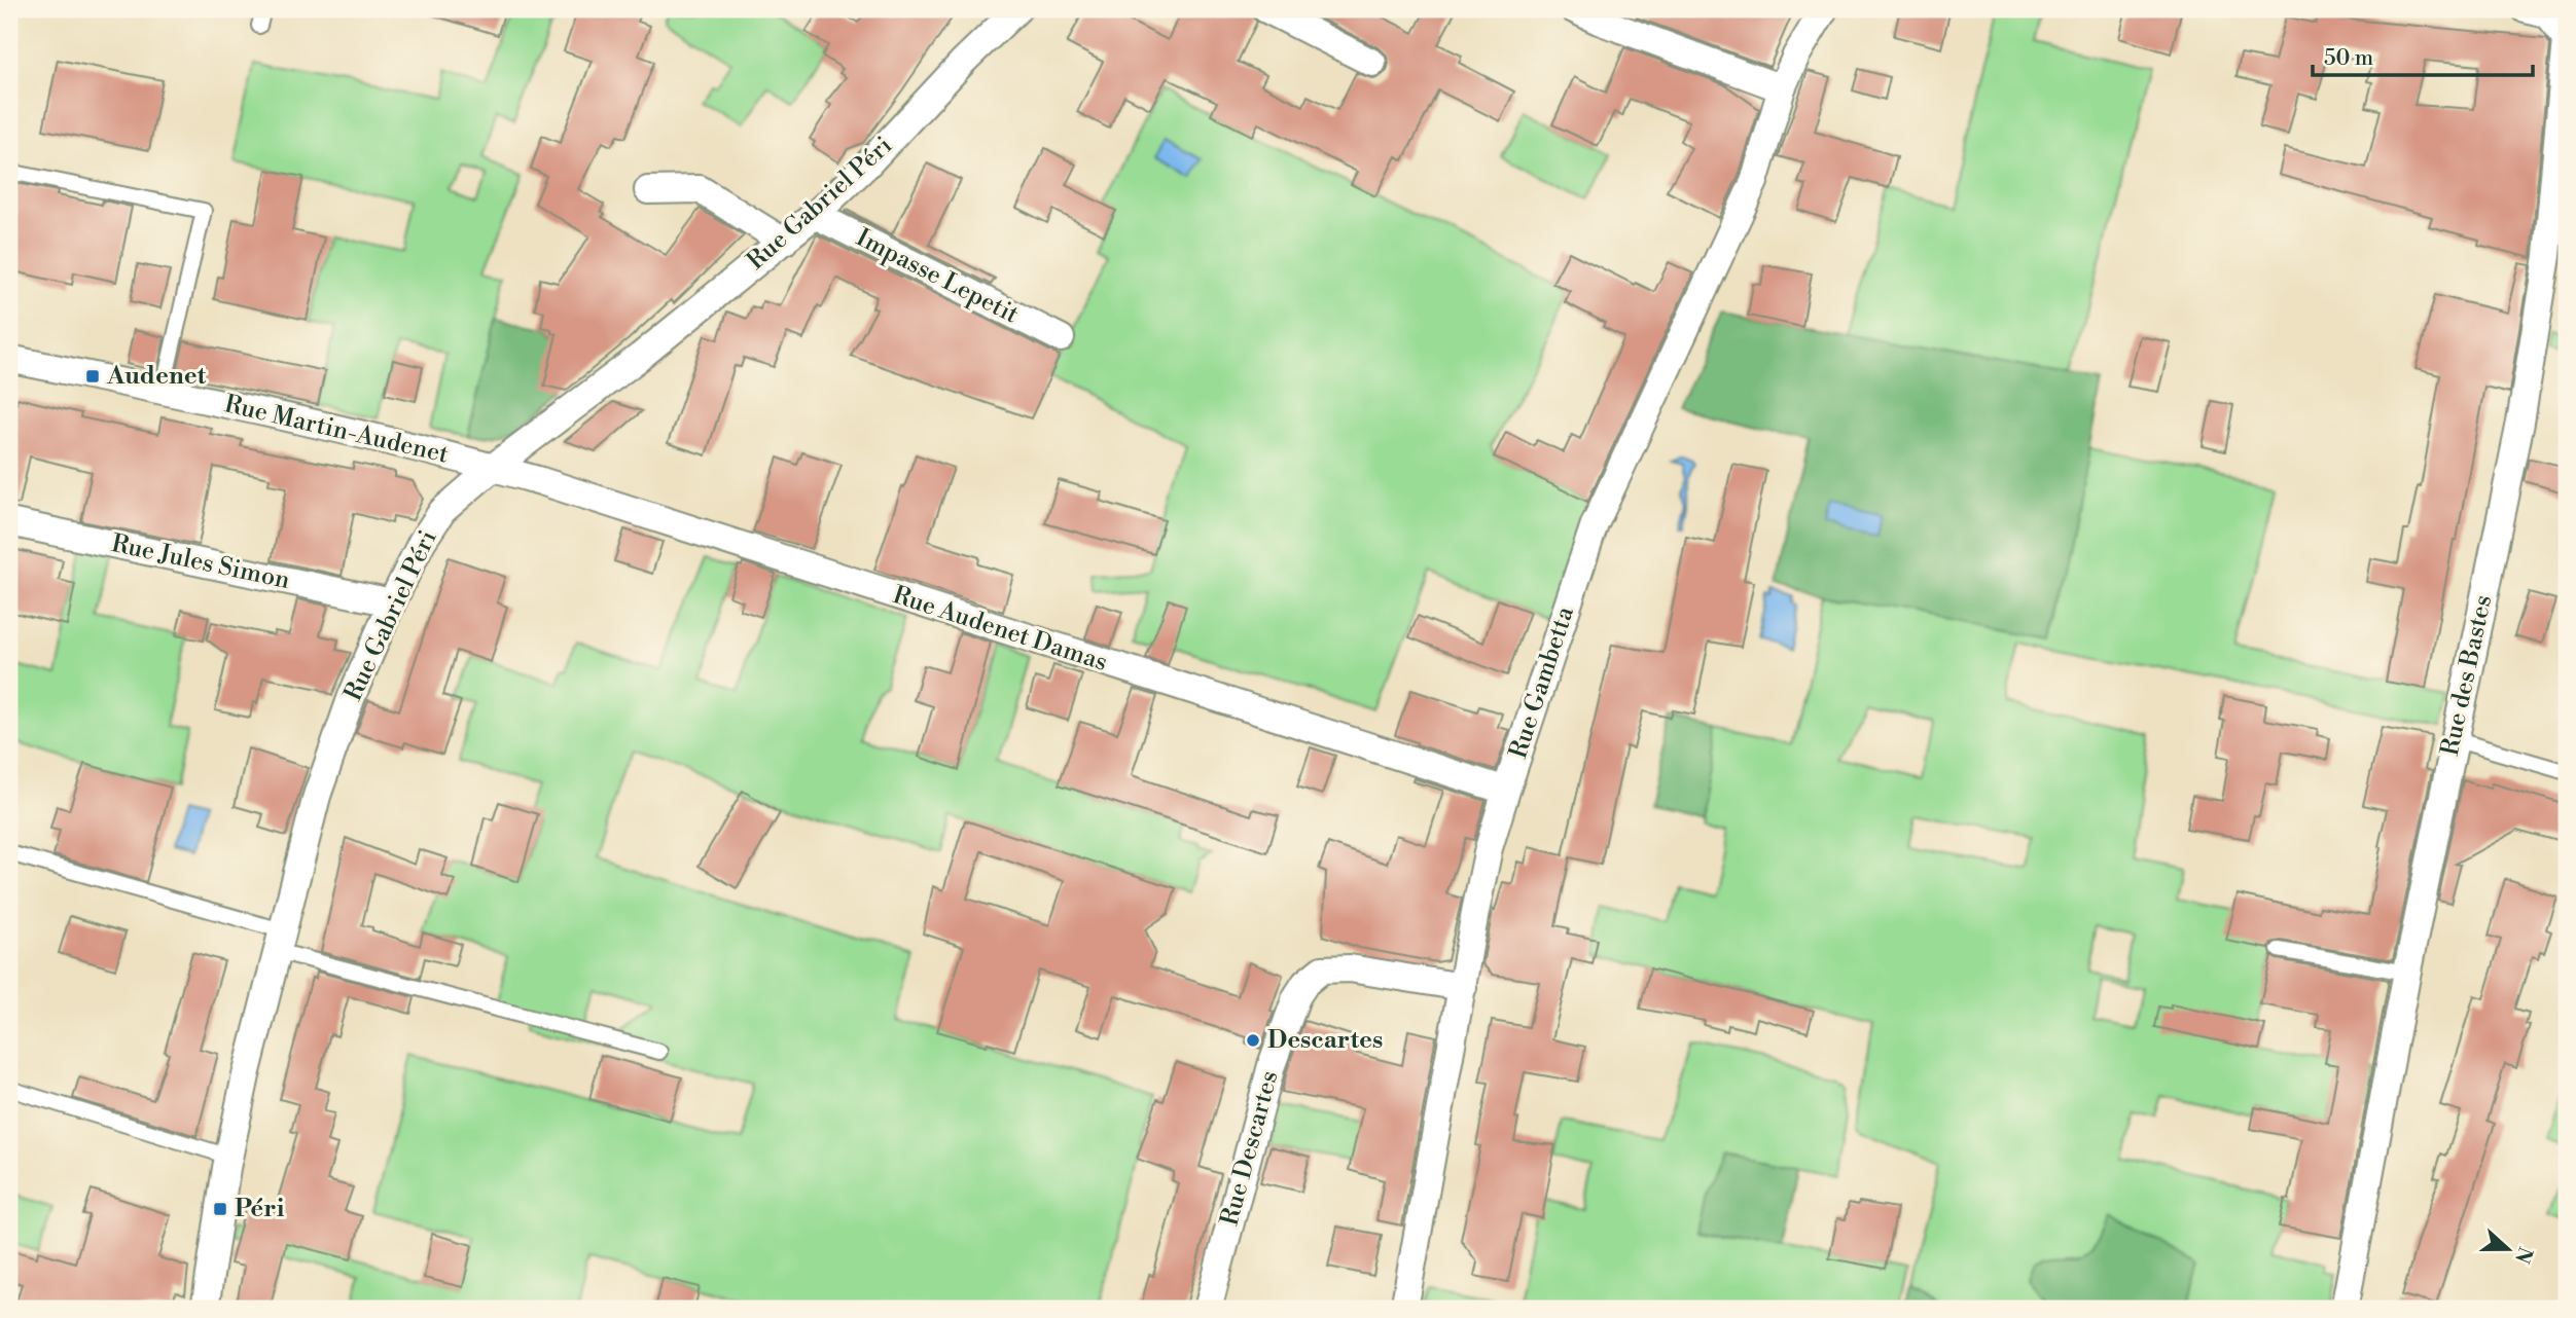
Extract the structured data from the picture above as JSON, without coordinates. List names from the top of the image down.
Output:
{
  "streets": {
    "street": [
      "Rue Gabriel Péri",
      "Impasse Lepetit",
      "Rue Martin-Audenet",
      "Rue Jules Simon",
      "Rue Audenet Damas",
      "Rue des Bastes",
      "Rue Gambetta",
      "Rue Descartes"
    ]
  },
  "crossings": [
    ["Rue Gabriel Péri", "Impasse Lepetit"],
    ["Rue Gabriel Péri", "Rue Martin-Audenet"],
    ["Rue Gabriel Péri", "Rue Jules Simon"],
    ["Rue Gabriel Péri", "Rue Audenet Damas"],
    ["Rue Martin-Audenet", "Rue Audenet Damas"],
    ["Rue Audenet Damas", "Rue Gambetta"],
    ["Rue Gambetta", "Rue Descartes"]
  ],
  "places": {
    "transit": ["Audenet", "Péri"],
    "other": ["Descartes"]
  },
  "scale_bar": "50 m",
  "north": "right"
}
